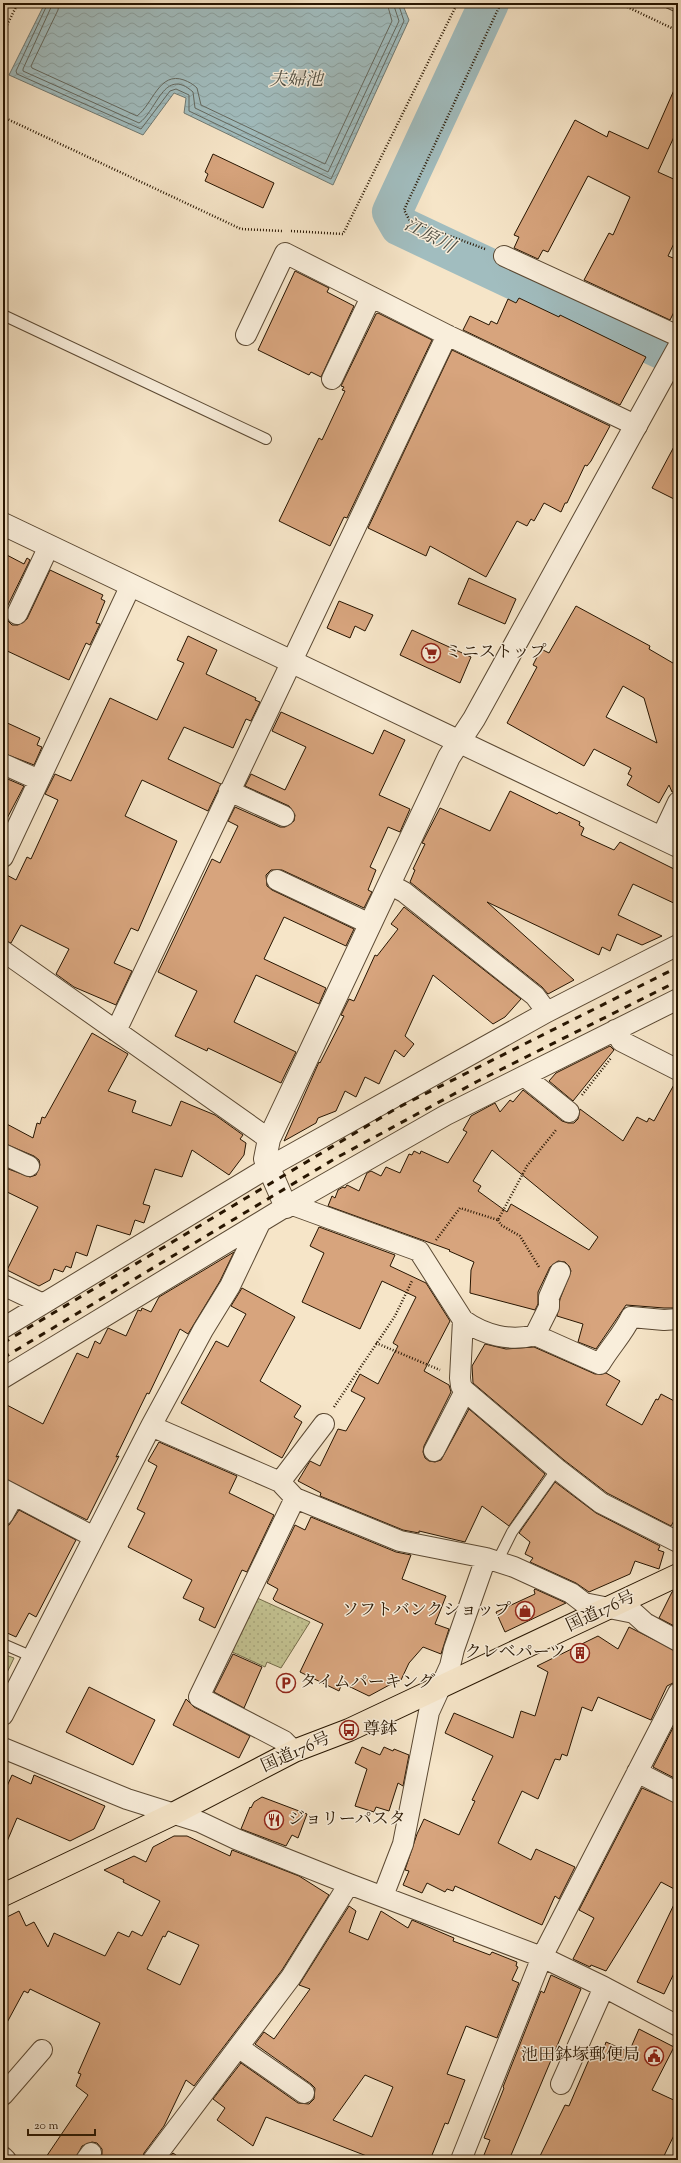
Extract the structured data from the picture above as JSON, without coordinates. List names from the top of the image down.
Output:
{
  "streets": {
    "highway": ["国道176号"]
  },
  "water": ["夫婦池", "江原川"],
  "places": {
    "supermarket": ["ミニストップ"],
    "shop": ["ソフトバンクショップ"],
    "building": ["クレベパーツ"],
    "parking": ["タイムパーキング"],
    "bus stop": ["尊鉢"],
    "restaurant": ["ジョリーパスタ"],
    "public building": ["池田鉢塚郵便局"]
  },
  "scale_bar": "20 m"
}
